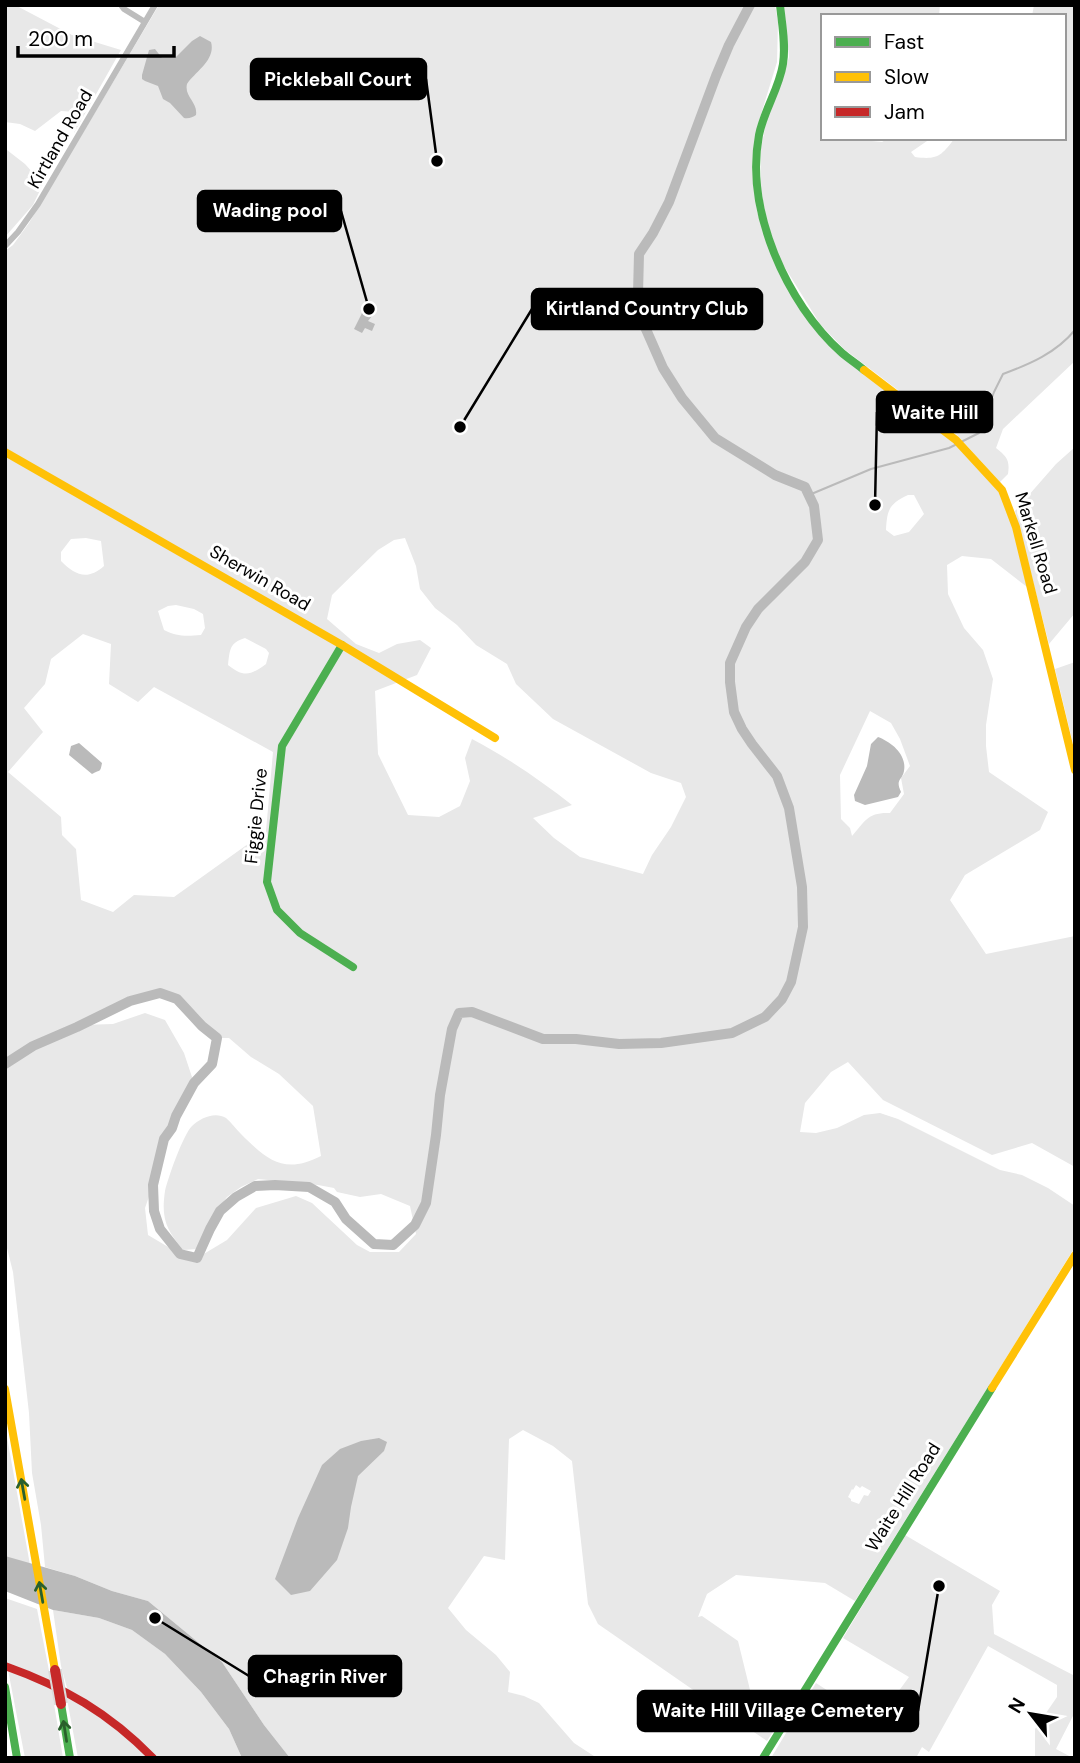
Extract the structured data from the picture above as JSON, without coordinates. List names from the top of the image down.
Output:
{
  "streets": {
    "main road": [
      "Markell Road",
      "Sherwin Road",
      "Figgie Drive",
      "Waite Hill Road"
    ],
    "street": ["Kirtland Road"]
  },
  "crossings": [
    ["Sherwin Road", "Figgie Drive"]
  ],
  "places": [
    "Pickleball Court",
    "Wading pool",
    "Kirtland Country Club",
    "Waite Hill",
    "Waite Hill Village Cemetery",
    "Chagrin River"
  ],
  "legend": ["Fast", "Slow", "Jam"],
  "scale_bar": "200 m",
  "north": "top left"
}
